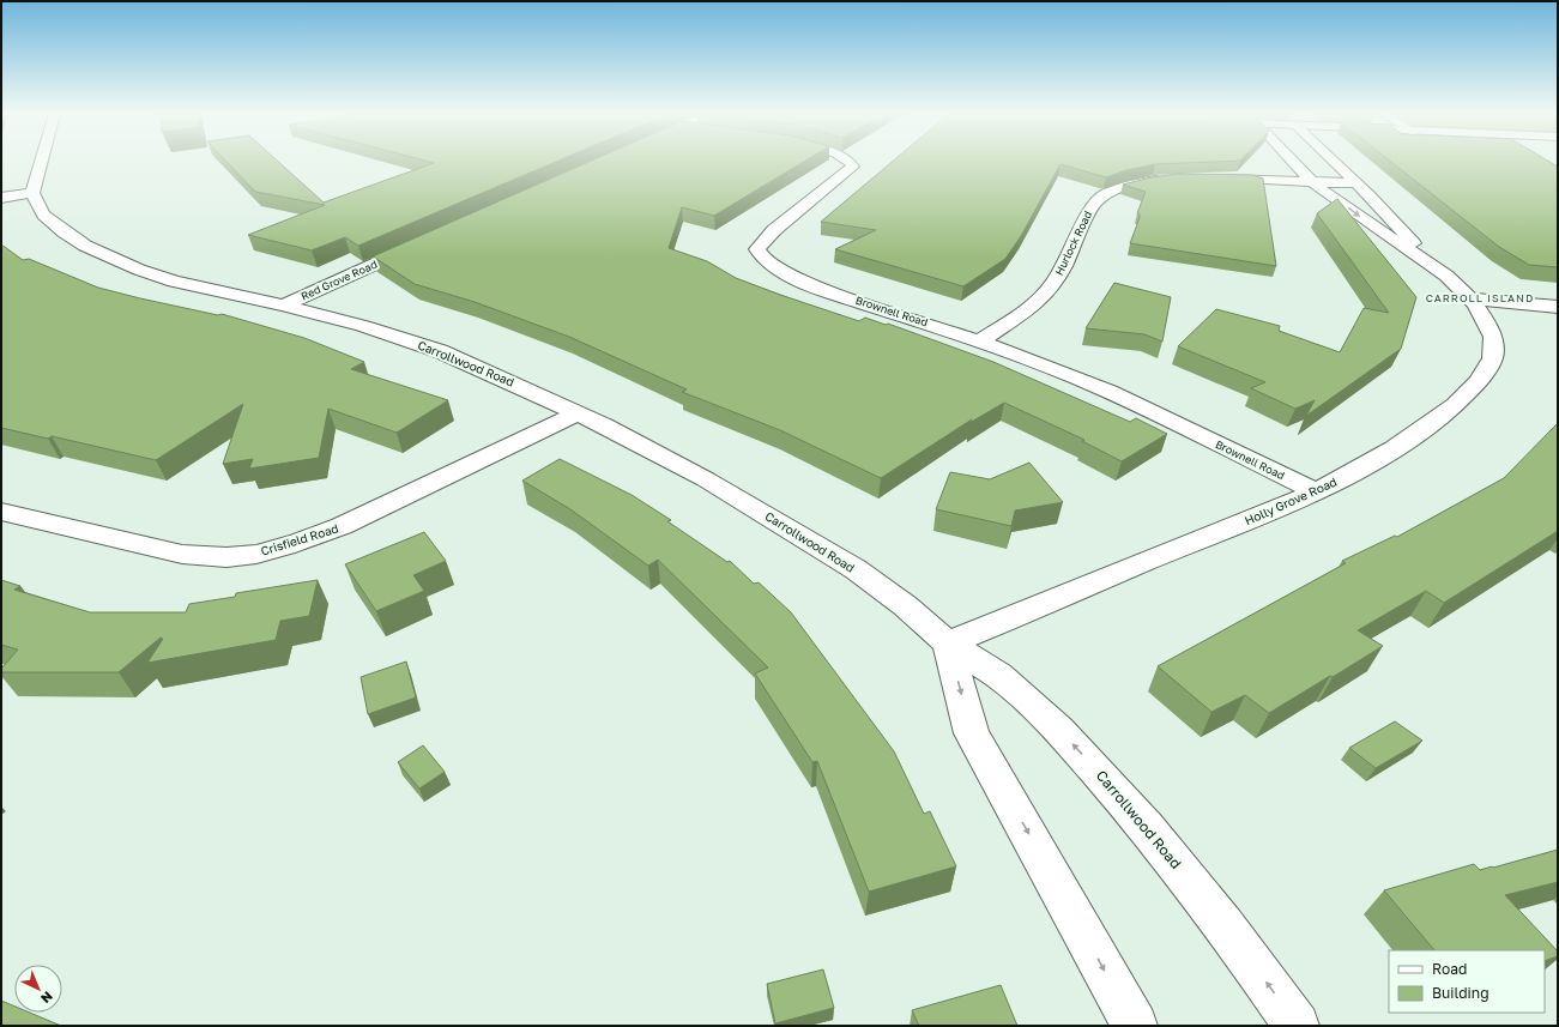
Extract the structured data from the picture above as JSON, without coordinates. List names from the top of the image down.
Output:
{
  "streets": {
    "street": [
      "Hurlock Road",
      "Red Grove Road",
      "Brownell Road",
      "Carrollwood Road",
      "Holly Grove Road",
      "Crisfield Road"
    ]
  },
  "crossings": [
    ["Hurlock Road", "Brownell Road"],
    ["Red Grove Road", "Carrollwood Road"],
    ["Brownell Road", "Holly Grove Road"],
    ["Carrollwood Road", "Holly Grove Road"],
    ["Carrollwood Road", "Crisfield Road"]
  ],
  "districts": ["CARROLL ISLAND"],
  "legend": ["Road", "Building"],
  "north": "bottom right"
}
